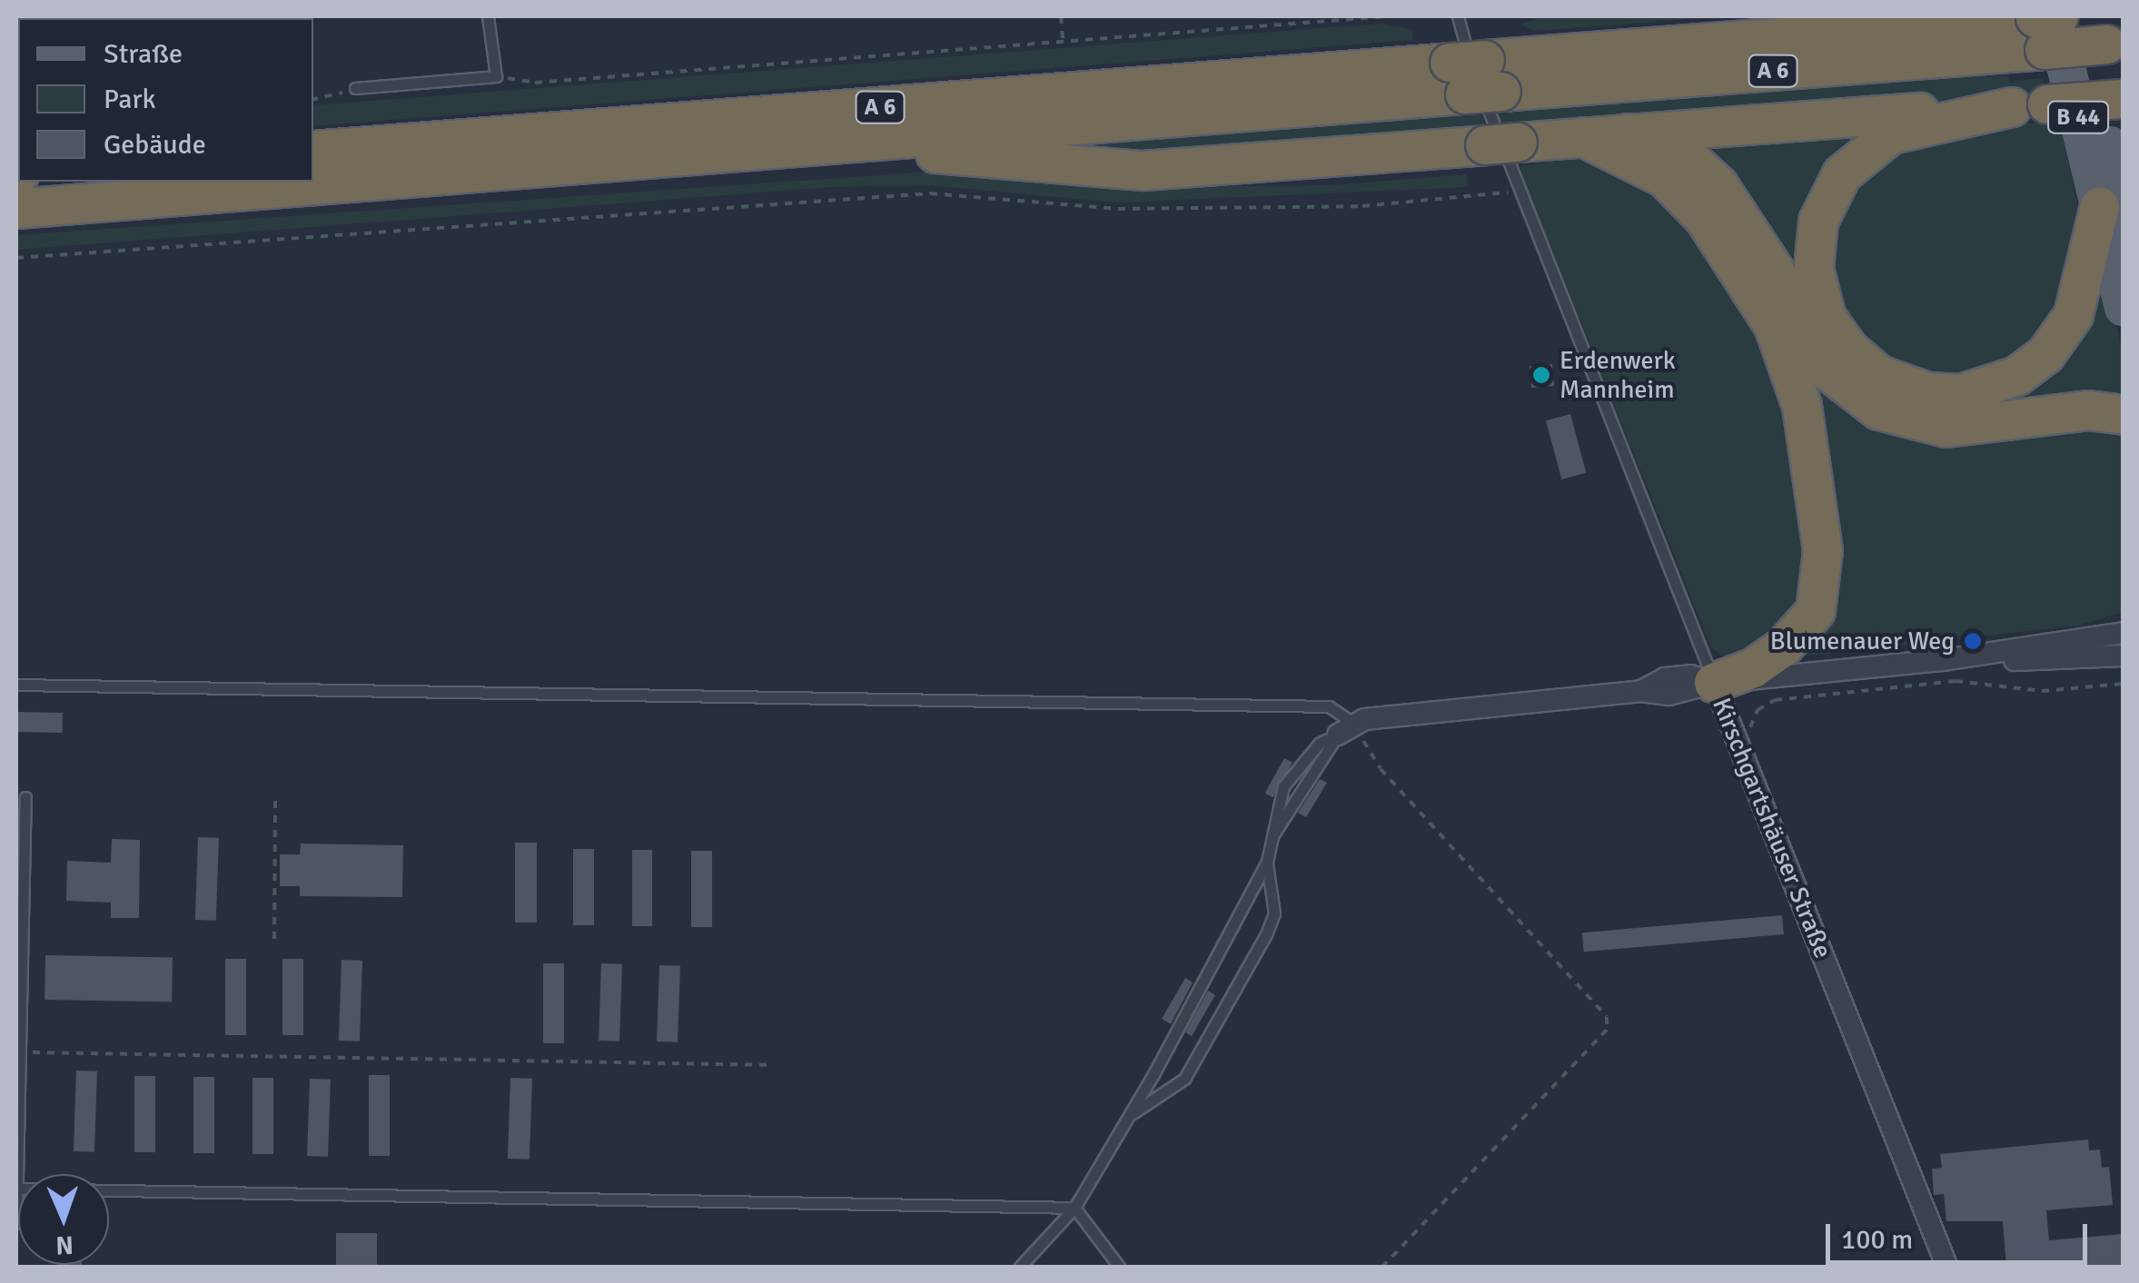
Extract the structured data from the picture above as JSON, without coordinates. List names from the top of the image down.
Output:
{
  "streets": {
    "highway": ["A 6"],
    "main road": ["B 44"],
    "street": ["Kirschgartshäuser Straße"]
  },
  "crossings": [
    ["A 6", "B 44"]
  ],
  "places": ["Erdenwerk Mannheim", "Blumenauer Weg"],
  "legend": ["Straße", "Park", "Gebäude"],
  "scale_bar": "100 m",
  "north": "bottom"
}
